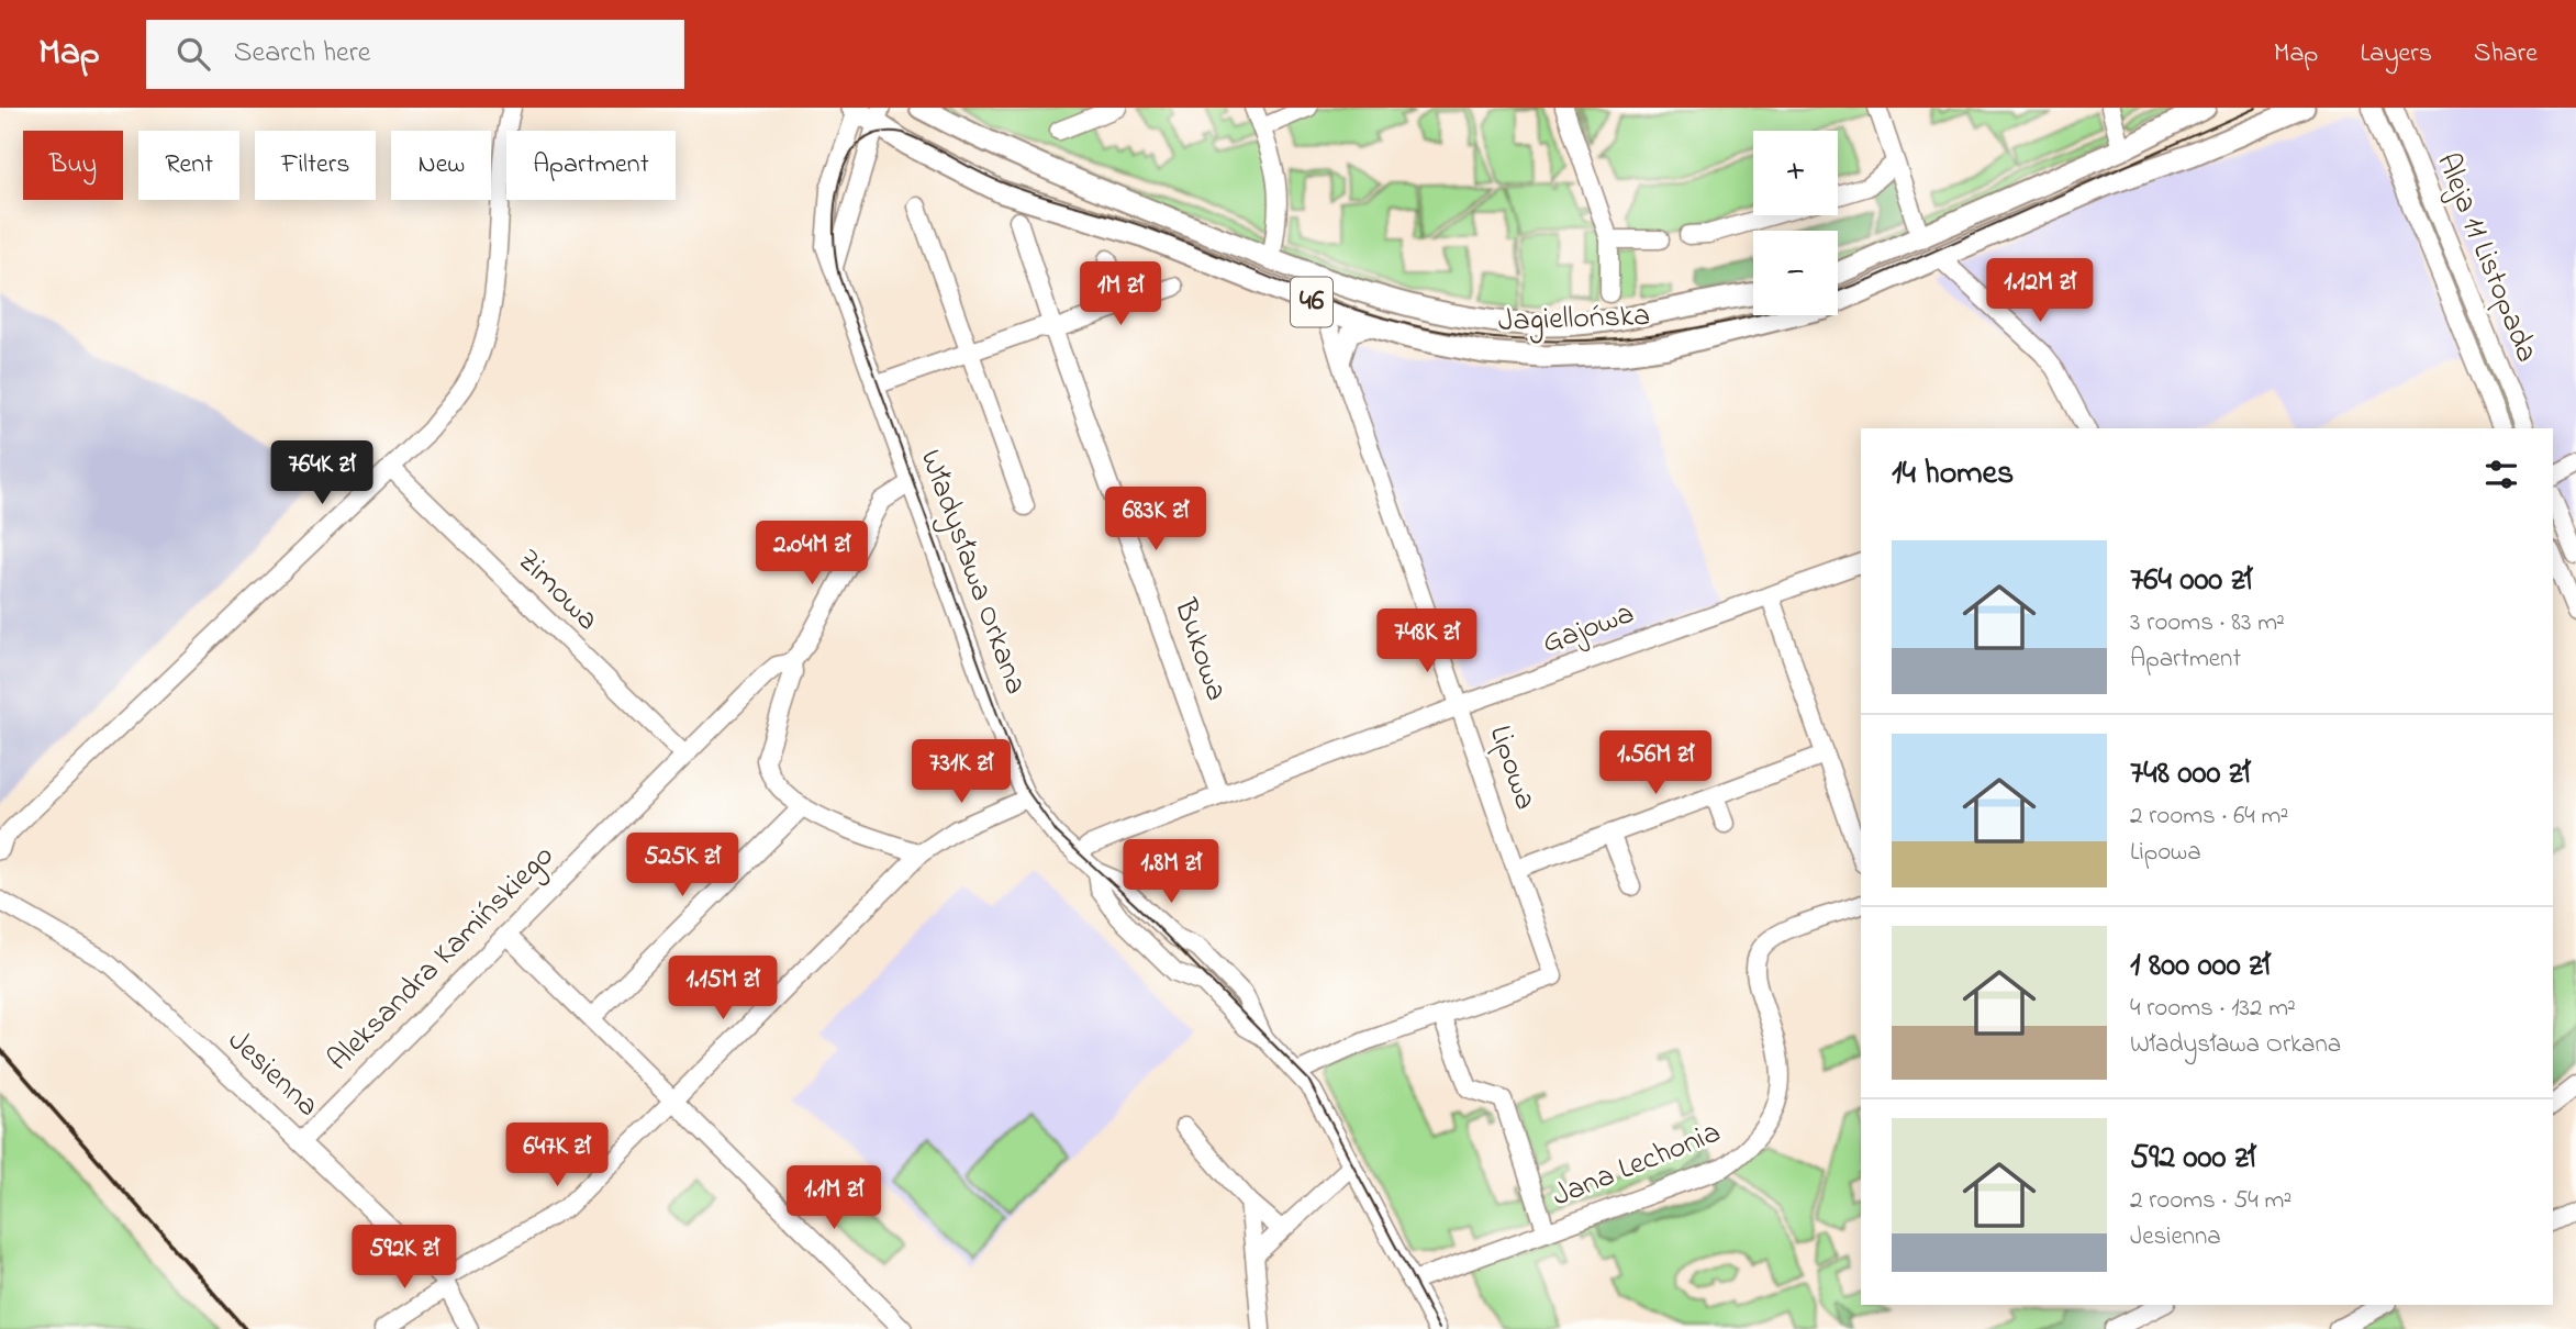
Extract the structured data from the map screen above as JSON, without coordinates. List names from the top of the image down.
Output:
{
  "streets": {
    "main road": ["46", "Jagiellońska"],
    "street": [
      "Aleja 11 Listopada",
      "Władysława Orkana",
      "Zimowa",
      "Gajowa",
      "Bukowa",
      "Lipowa",
      "Aleksandra Kamińskiego",
      "Jesienna",
      "Jana Lechonia"
    ]
  },
  "crossings": [
    ["Jagiellońska", "Władysława Orkana"],
    ["Jagiellońska", "Lipowa"],
    ["Władysława Orkana", "Gajowa"],
    ["Władysława Orkana", "Jana Lechonia"],
    ["Zimowa", "Aleksandra Kamińskiego"],
    ["Gajowa", "Bukowa"],
    ["Gajowa", "Lipowa"],
    ["Aleksandra Kamińskiego", "Jesienna"]
  ],
  "page": {
    "header": "Map",
    "search": "Search here",
    "nav": ["Map", "Layers", "Share"],
    "map_buttons": ["+", "−"],
    "chip": [
      "Buy",
      "Rent",
      "Filters",
      "New",
      "Apartment"
    ],
    "price": [
      "1.12M zł",
      "1M zł",
      "764K zł",
      "683K zł",
      "2.04M zł",
      "748K zł",
      "1.56M zł",
      "731K zł",
      "525K zł",
      "1.8M zł",
      "1.15M zł",
      "647K zł",
      "1.1M zł",
      "592K zł"
    ],
    "heading": "14 homes",
    "list": [
      {
        "name": "764 000 zł",
        "note": "3 rooms · 83 m² · Apartment"
      },
      {
        "name": "748 000 zł",
        "note": "2 rooms · 64 m² · Lipowa"
      },
      {
        "name": "1 800 000 zł",
        "note": "4 rooms · 132 m² · Władysława Orkana"
      },
      {
        "name": "592 000 zł",
        "note": "2 rooms · 54 m² · Jesienna"
      }
    ]
  }
}
